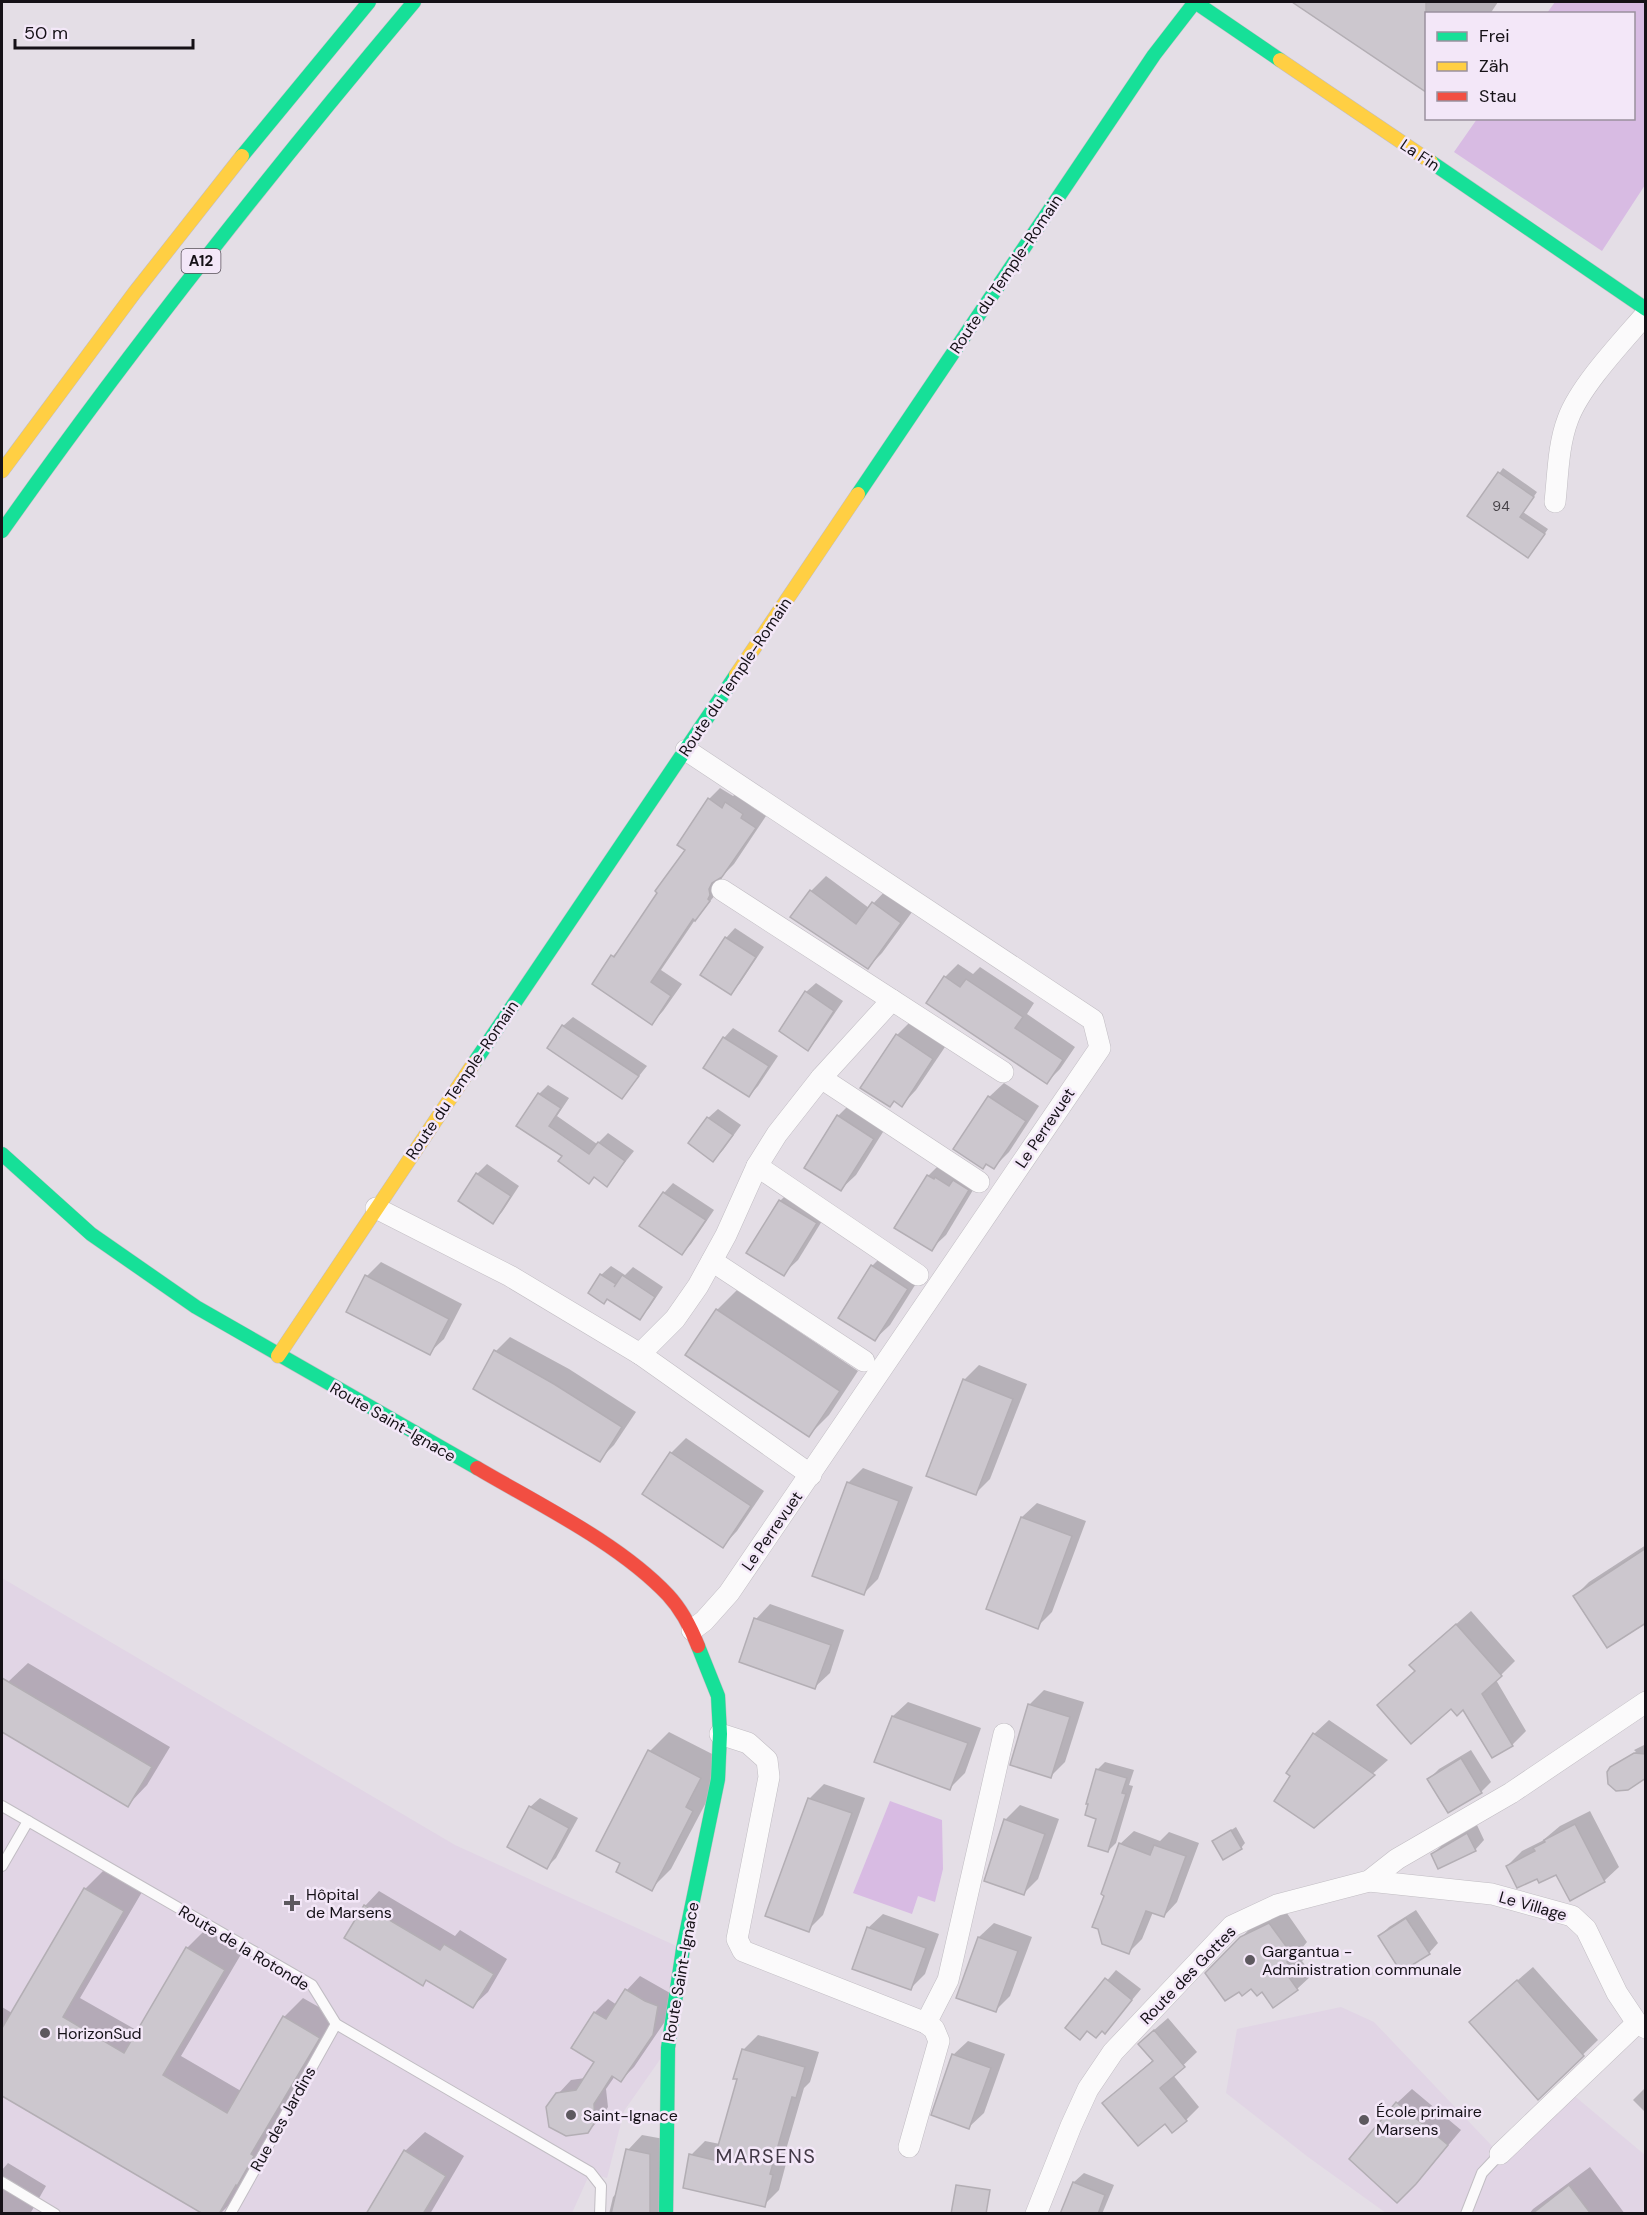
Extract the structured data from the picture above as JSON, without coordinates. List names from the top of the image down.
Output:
{
  "streets": {
    "main road": [
      "La Fin",
      "A12",
      "Route du Temple-Romain",
      "Route Saint-Ignace"
    ],
    "street": ["Le Perrevuet", "Le Village", "Route des Gottes"],
    "lane": ["Route de la Rotonde", "Rue des Jardins"]
  },
  "crossings": [
    ["La Fin", "Route du Temple-Romain"],
    ["Route du Temple-Romain", "Le Perrevuet"],
    ["Route du Temple-Romain", "Route Saint-Ignace"],
    ["Le Perrevuet", "Route Saint-Ignace"],
    ["Le Village", "Route des Gottes"],
    ["Route de la Rotonde", "Rue des Jardins"]
  ],
  "districts": ["MARSENS"],
  "places": {
    "health": ["Hôpital de Marsens"],
    "other": [
      "Gargantua - Administration communale",
      "HorizonSud",
      "Saint-Ignace",
      "École primaire Marsens"
    ]
  },
  "house_numbers": ["94"],
  "legend": ["Frei", "Zäh", "Stau"],
  "scale_bar": "50 m"
}
